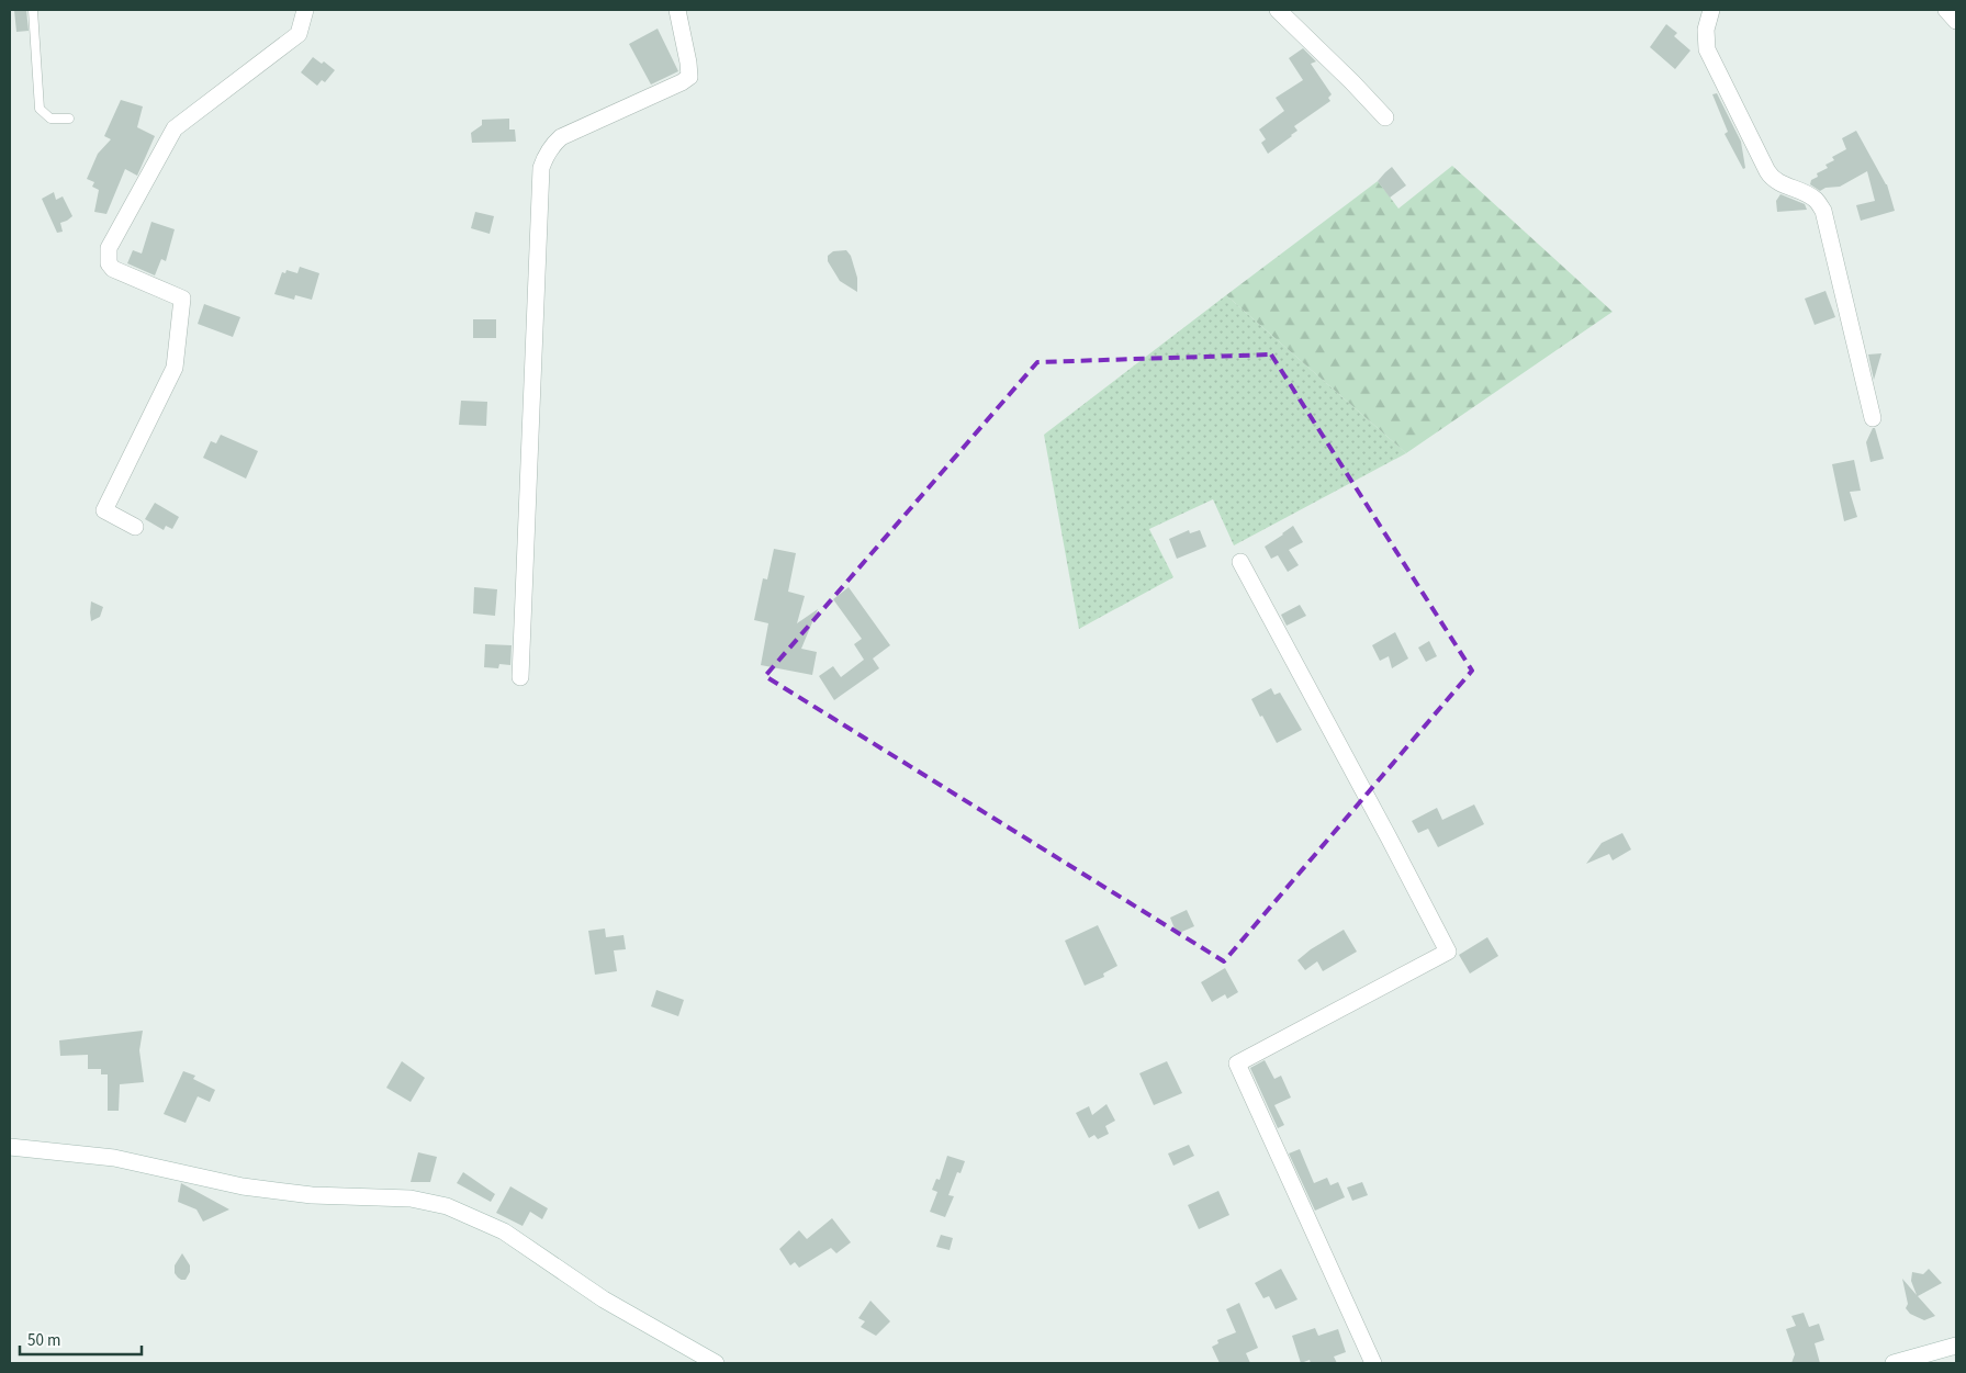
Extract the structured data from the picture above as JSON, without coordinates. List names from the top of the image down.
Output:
{
  "scale_bar": "50 m"
}
